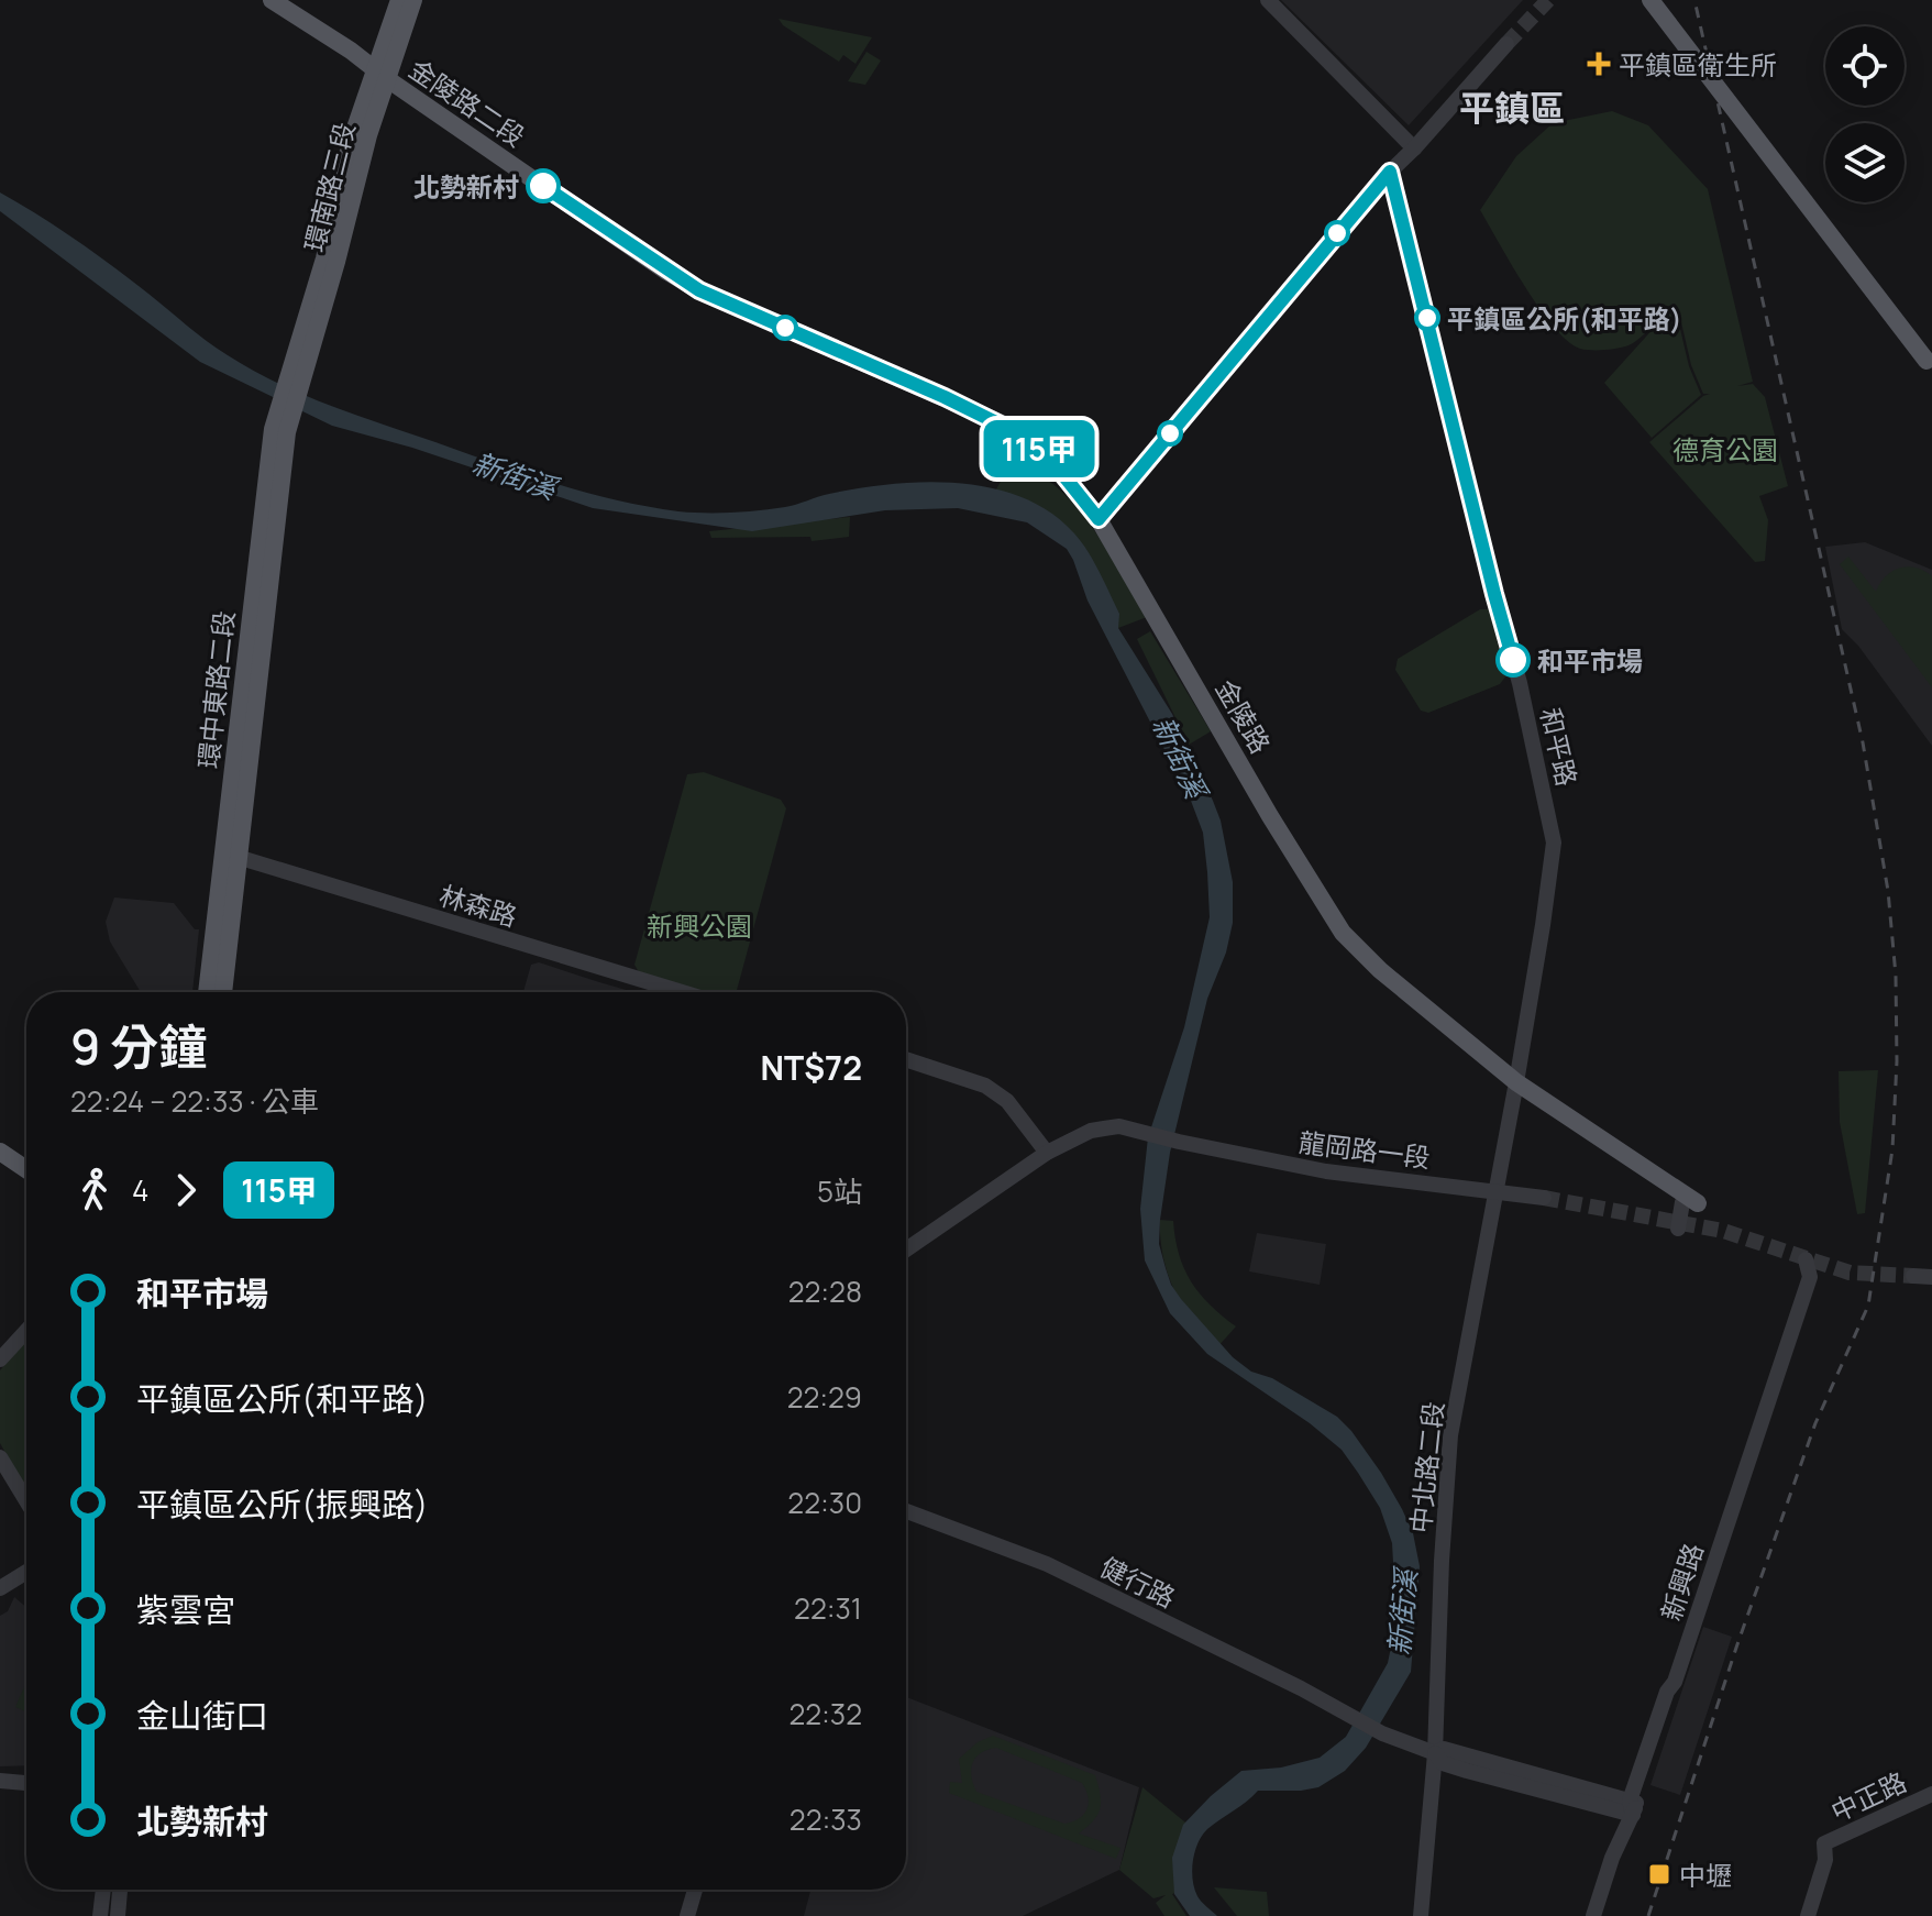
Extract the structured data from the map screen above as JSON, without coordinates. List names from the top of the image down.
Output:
{
  "streets": {
    "main road": [
      "金陵路二段",
      "環南路三段",
      "環中東路二段",
      "金陵路"
    ],
    "street": [
      "和平路",
      "林森路",
      "龍岡路一段",
      "中北路二段",
      "健行路",
      "新興路",
      "中正路"
    ]
  },
  "crossings": [
    ["金陵路二段", "環南路三段"],
    ["金陵路二段", "金陵路"],
    ["環南路三段", "環中東路二段"],
    ["環中東路二段", "林森路"],
    ["金陵路", "和平路"],
    ["金陵路", "中北路二段"],
    ["和平路", "中北路二段"],
    ["龍岡路一段", "中北路二段"],
    ["中北路二段", "健行路"]
  ],
  "districts": ["平鎮區"],
  "water": ["新街溪"],
  "parks": ["德育公園", "新興公園"],
  "places": {
    "health": ["平鎮區衛生所"],
    "other": ["北勢新村", "平鎮區公所(和平路)", "和平市場"],
    "transit": ["中壢"]
  },
  "lines": ["bus line 115甲"],
  "page": {
    "on_map": "115甲",
    "heading": ["9 分鐘", "22:24 – 22:33 · 公車", "NT$72"],
    "legs": ["4", "115甲", "5站"],
    "list": [
      {
        "name": "和平市場",
        "value": "22:28"
      },
      {
        "name": "平鎮區公所(和平路)",
        "value": "22:29"
      },
      {
        "name": "平鎮區公所(振興路)",
        "value": "22:30"
      },
      {
        "name": "紫雲宮",
        "value": "22:31"
      },
      {
        "name": "金山街口",
        "value": "22:32"
      },
      {
        "name": "北勢新村",
        "value": "22:33"
      }
    ]
  }
}
